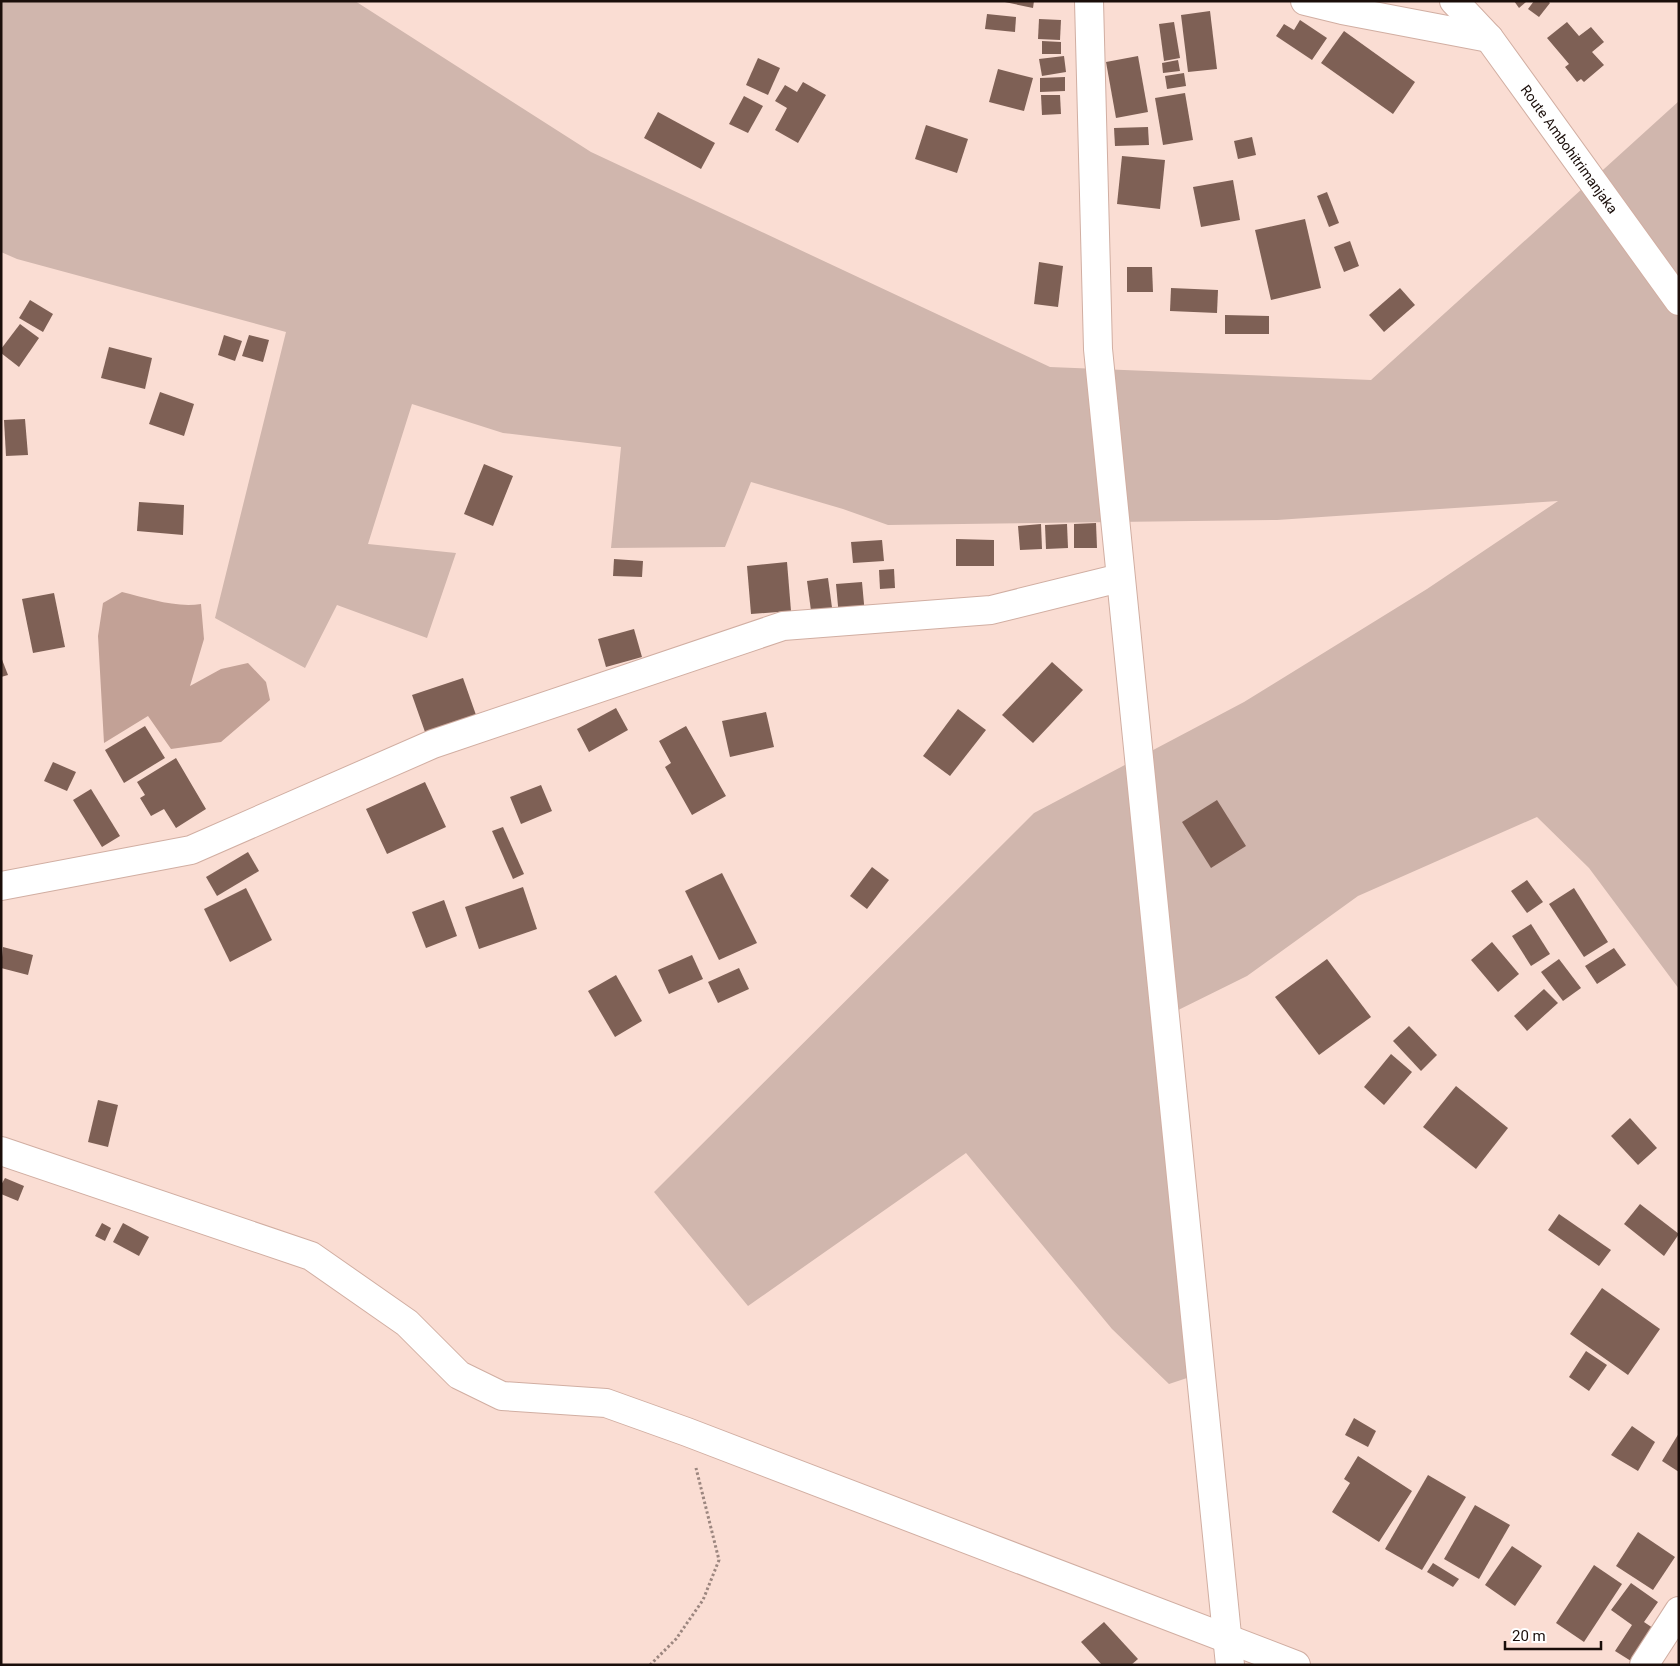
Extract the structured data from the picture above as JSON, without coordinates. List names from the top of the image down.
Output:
{
  "streets": {
    "street": ["Route Ambohitrimanjaka"]
  },
  "scale_bar": "20 m"
}
